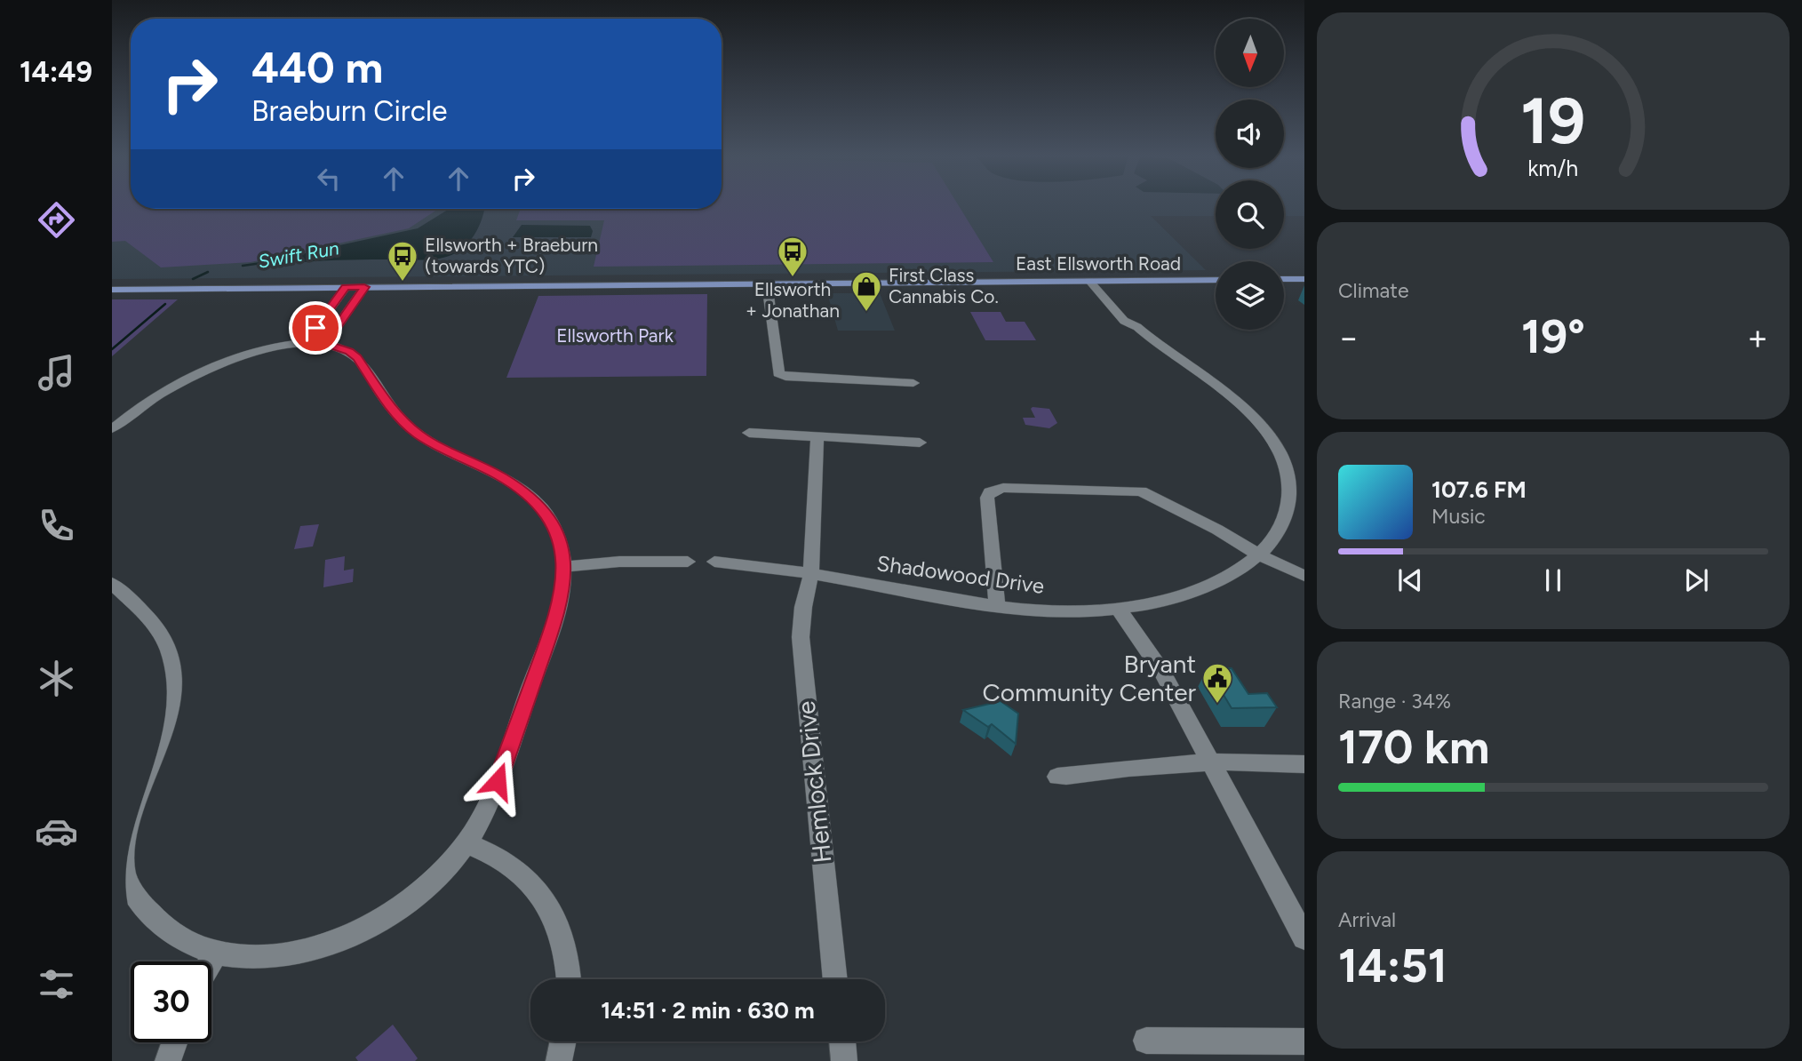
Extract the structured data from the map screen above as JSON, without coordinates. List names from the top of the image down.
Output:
{
  "streets": {
    "main road": ["East Ellsworth Road"],
    "street": ["Shadowood Drive", "Hemlock Drive"]
  },
  "crossings": [
    ["East Ellsworth Road", "Shadowood Drive"],
    ["Shadowood Drive", "Hemlock Drive"]
  ],
  "water": ["Swift Run"],
  "parks": ["Ellsworth Park"],
  "places": {
    "bus stop": ["Ellsworth + Jonathan", "Ellsworth + Braeburn (towards YTC)"],
    "shop": ["First Class Cannabis Co."],
    "public building": ["Bryant Community Center"]
  },
  "north": "bottom",
  "page": {
    "tabs": "14:49",
    "turn": ["440 m", "Braeburn Circle"],
    "tile": [
      "Climate",
      ["Range · 34%", "170 km"],
      ["Arrival", "14:51"]
    ],
    "heat": ["−", "19°", "+"],
    "song": ["107.6 FM", "Music"],
    "limit": "30",
    "trip": "14:51 · 2 min · 630 m",
    "gauge": ["19", "km/h"]
  }
}
